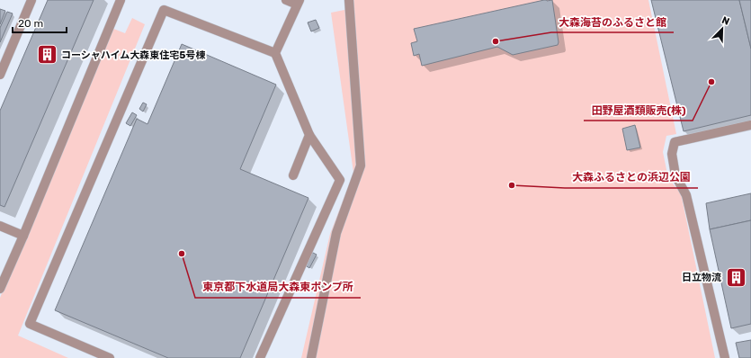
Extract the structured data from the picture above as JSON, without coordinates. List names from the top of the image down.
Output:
{
  "places": {
    "other": [
      "大森海苔のふるさと館",
      "田野屋酒類販売(株)",
      "大森ふるさとの浜辺公園",
      "東京都下水道局大森東ポンプ所"
    ],
    "building": ["コーシャハイム大森東住宅5号棟", "日立物流"]
  },
  "scale_bar": "20 m",
  "north": "top right"
}
